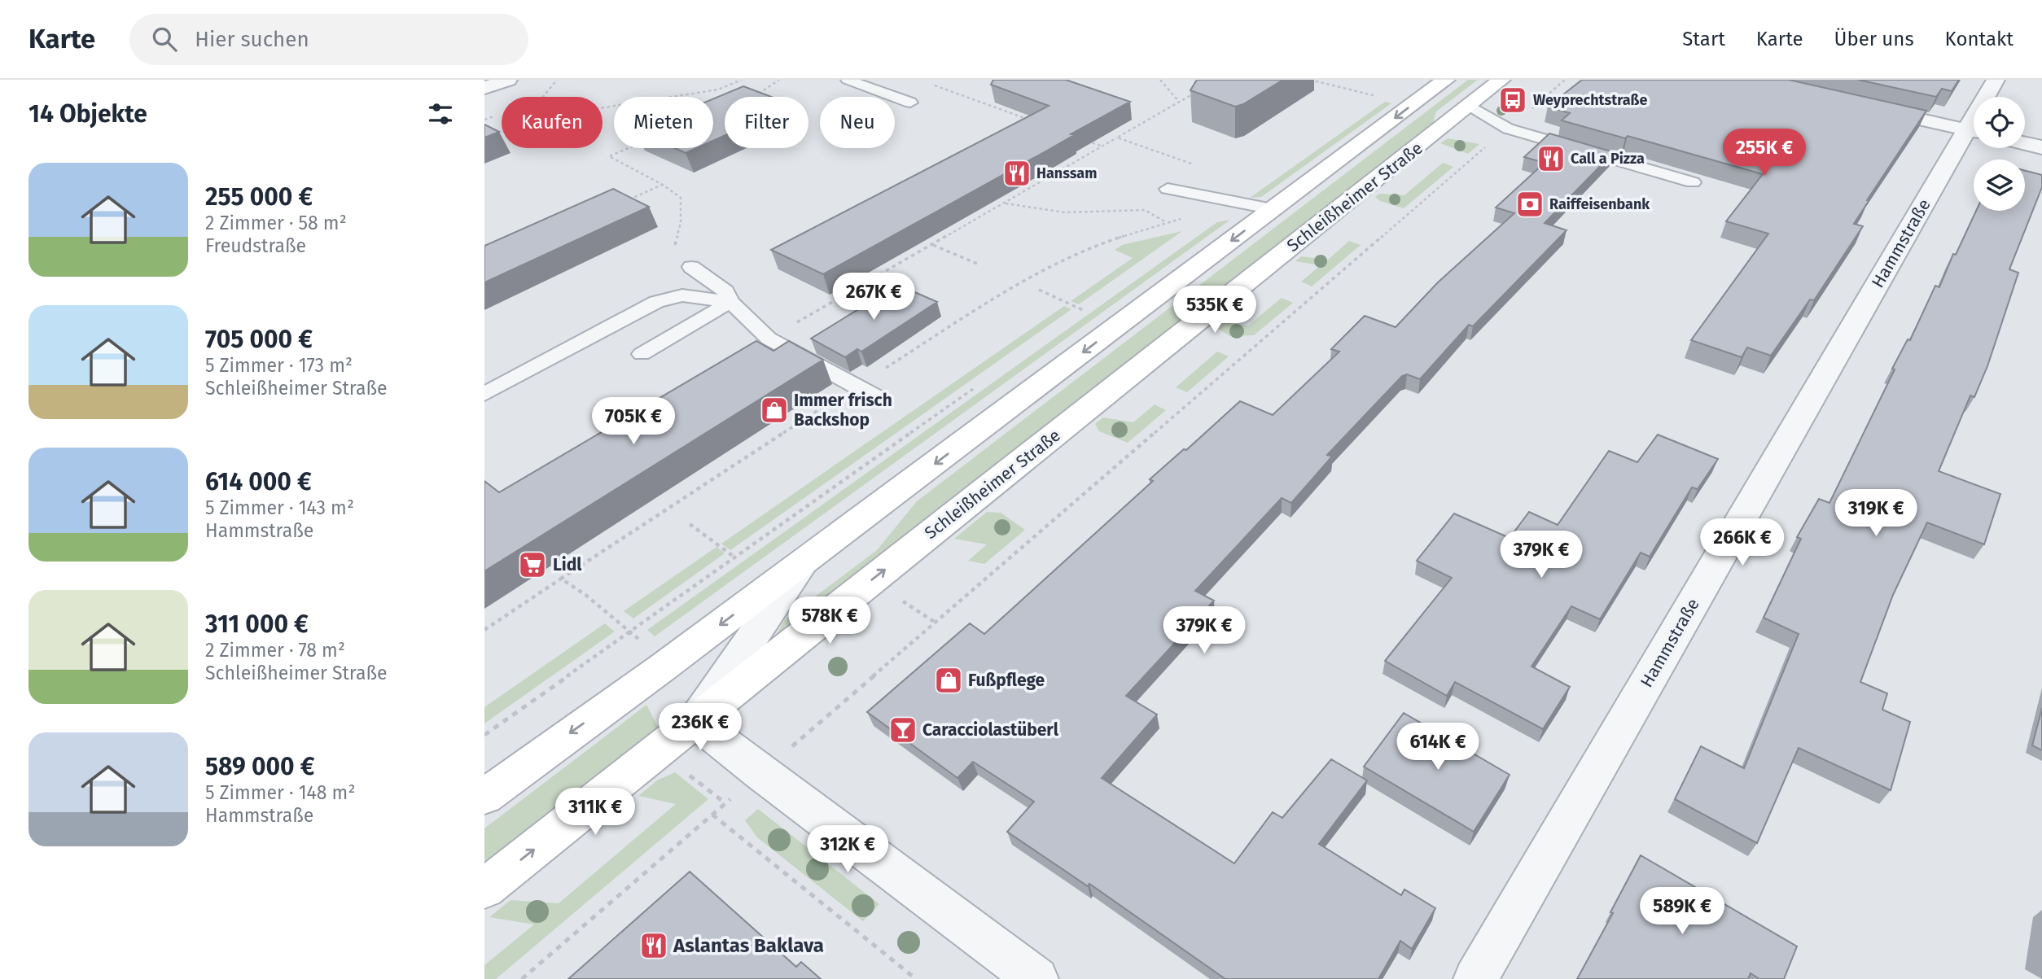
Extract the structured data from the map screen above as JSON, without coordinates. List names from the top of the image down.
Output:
{
  "streets": {
    "main road": ["Schleißheimer Straße"],
    "street": ["Hammstraße"]
  },
  "places": {
    "bus stop": ["Weyprechtstraße"],
    "restaurant": ["Call a Pizza", "Hanssam", "Aslantas Baklava"],
    "bank": ["Raiffeisenbank"],
    "shop": ["Immer frisch Backshop", "Fußpflege"],
    "supermarket": ["Lidl"],
    "bar": ["Caracciolastüberl"]
  },
  "page": {
    "header": "Karte",
    "search": "Hier suchen",
    "nav": [
      "Start",
      "Karte",
      "Über uns",
      "Kontakt"
    ],
    "heading": "14 Objekte",
    "chip": [
      "Kaufen",
      "Mieten",
      "Filter",
      "Neu"
    ],
    "price": [
      "255K €",
      "267K €",
      "535K €",
      "705K €",
      "319K €",
      "266K €",
      "379K €",
      "578K €",
      "379K €",
      "236K €",
      "614K €",
      "311K €",
      "312K €",
      "589K €"
    ],
    "list": [
      {
        "name": "255 000 €",
        "note": "2 Zimmer · 58 m² · Freudstraße"
      },
      {
        "name": "705 000 €",
        "note": "5 Zimmer · 173 m² · Schleißheimer Straße"
      },
      {
        "name": "614 000 €",
        "note": "5 Zimmer · 143 m² · Hammstraße"
      },
      {
        "name": "311 000 €",
        "note": "2 Zimmer · 78 m² · Schleißheimer Straße"
      },
      {
        "name": "589 000 €",
        "note": "5 Zimmer · 148 m² · Hammstraße"
      }
    ]
  }
}
